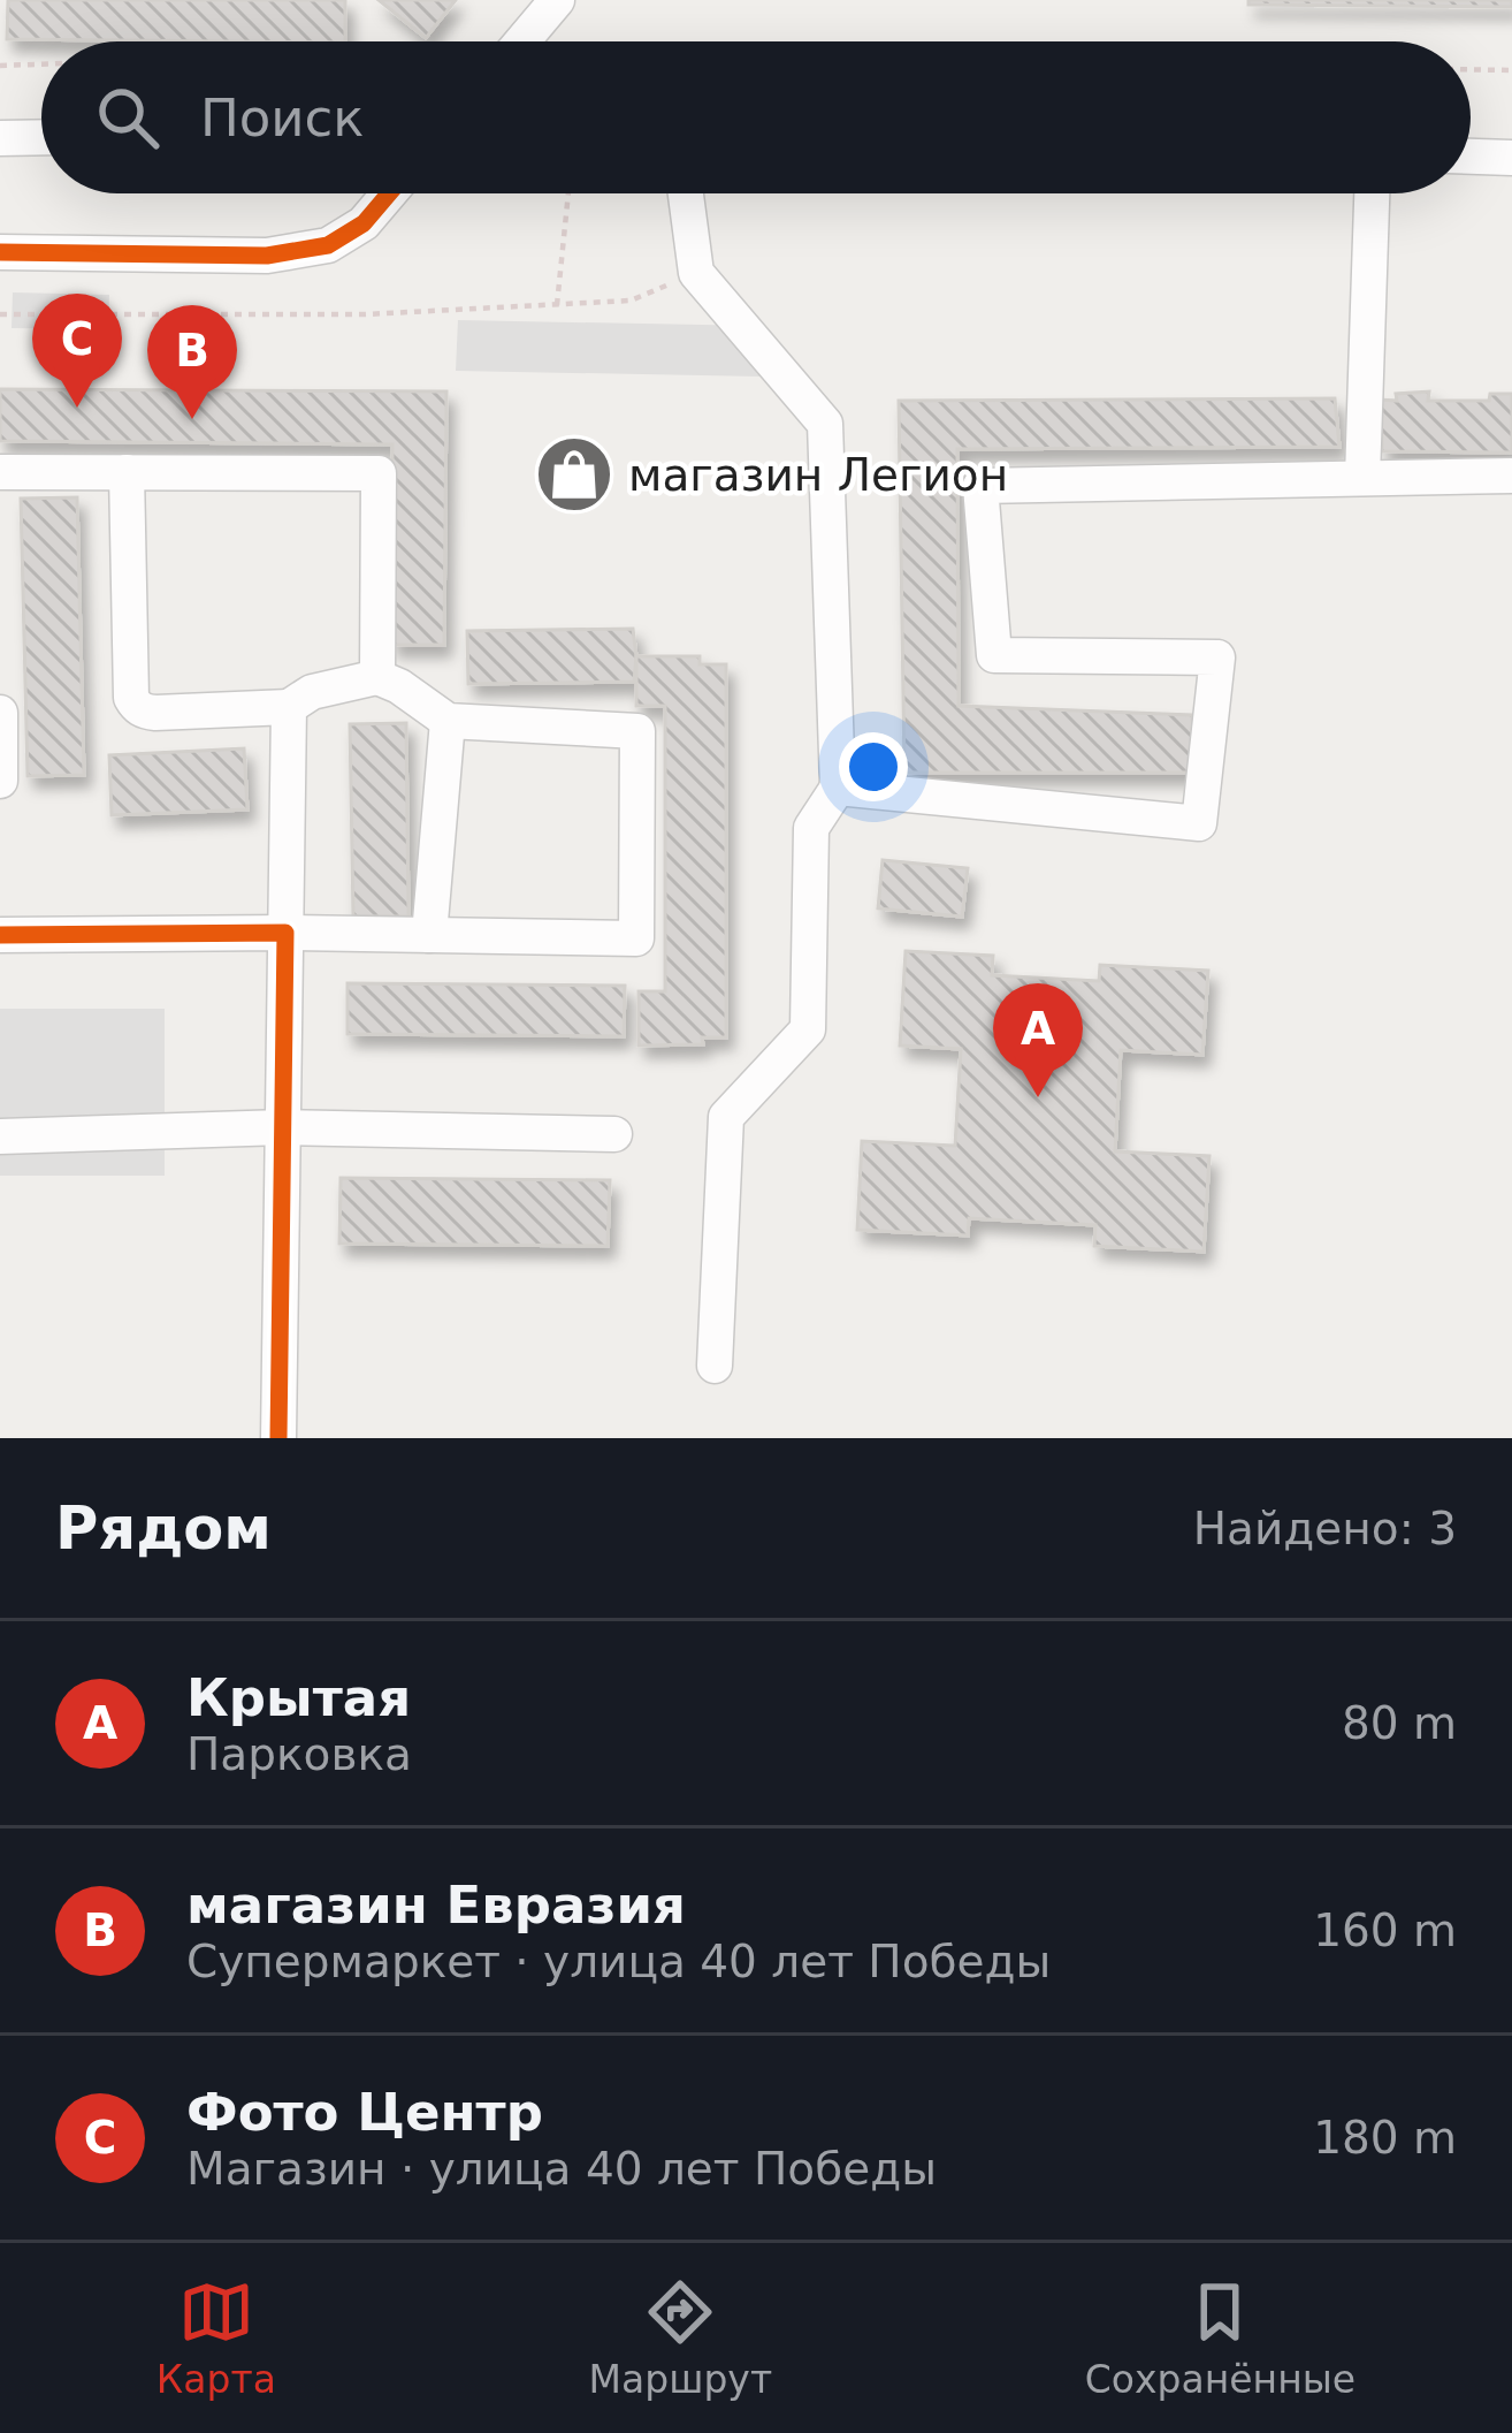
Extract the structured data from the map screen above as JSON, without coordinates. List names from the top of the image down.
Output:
{
  "places": {
    "shop": ["магазин Легион"]
  },
  "page": {
    "search": "Поиск",
    "pins": ["C", "B", "A"],
    "heading": ["Рядом", "Найдено: 3"],
    "list": [
      {
        "mark": "A",
        "name": "Крытая",
        "note": "Парковка",
        "value": "80 m"
      },
      {
        "mark": "B",
        "name": "магазин Евразия",
        "note": "Супермаркет · улица 40 лет Победы",
        "value": "160 m"
      },
      {
        "mark": "C",
        "name": "Фото Центр",
        "note": "Магазин · улица 40 лет Победы",
        "value": "180 m"
      }
    ],
    "nav": ["Карта", "Маршрут", "Сохранённые"]
  }
}
